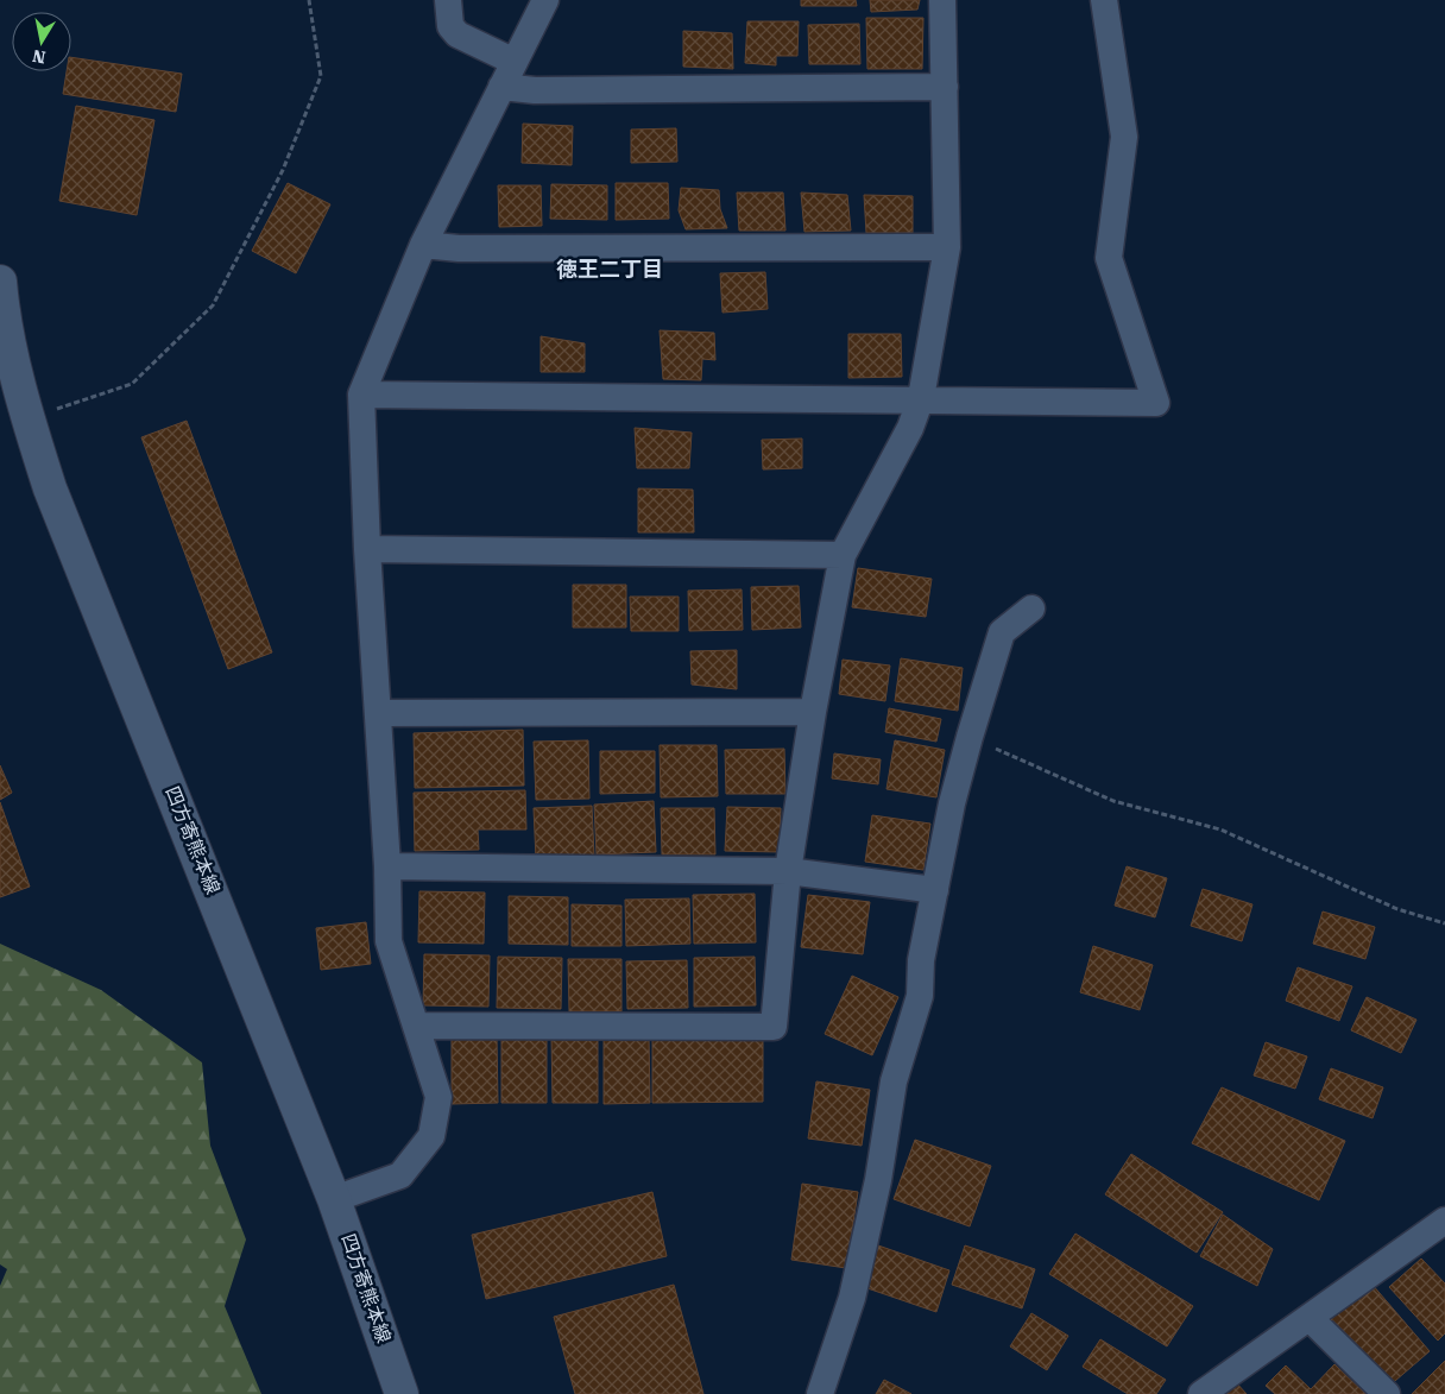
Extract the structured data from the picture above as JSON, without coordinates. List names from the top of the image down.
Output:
{
  "streets": {
    "main road": ["四方寄熊本線"]
  },
  "districts": ["徳王二丁目"],
  "north": "bottom"
}
